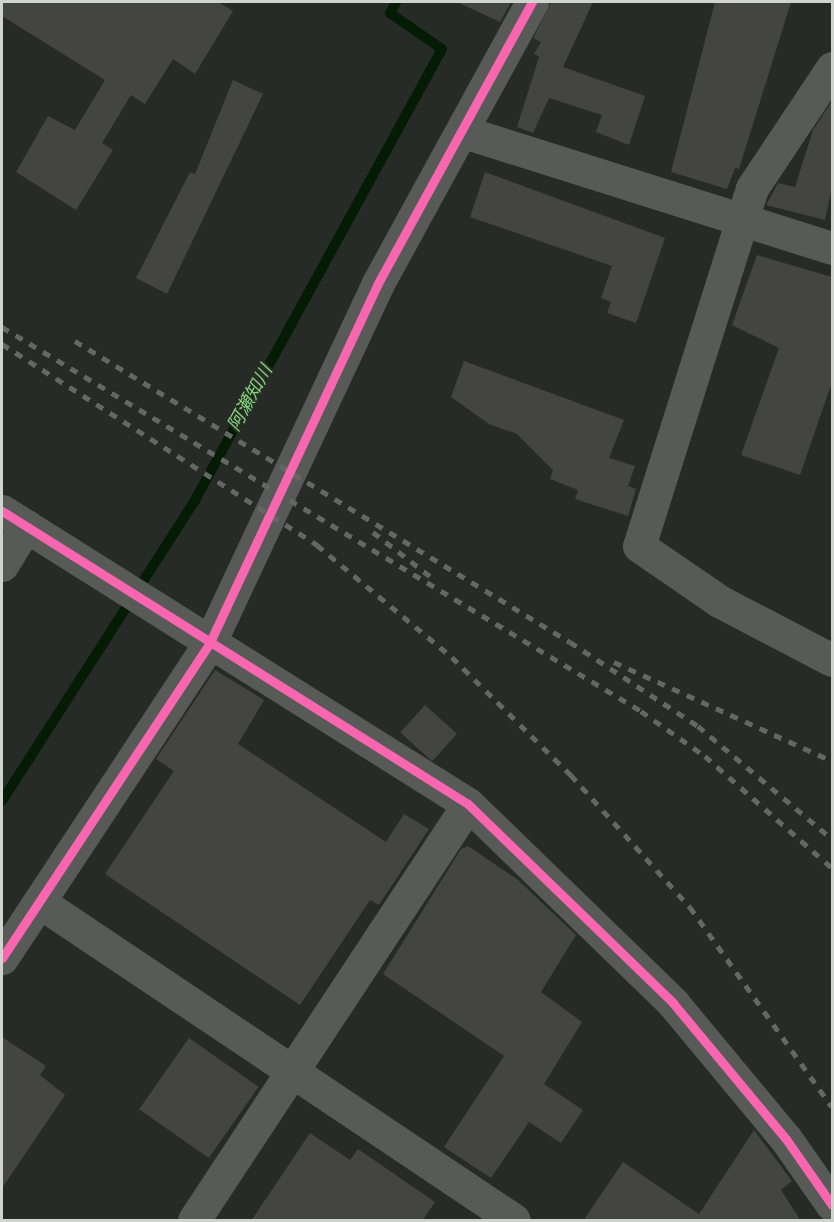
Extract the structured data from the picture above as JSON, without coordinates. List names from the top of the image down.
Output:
{
  "water": ["阿瀬知川"]
}
